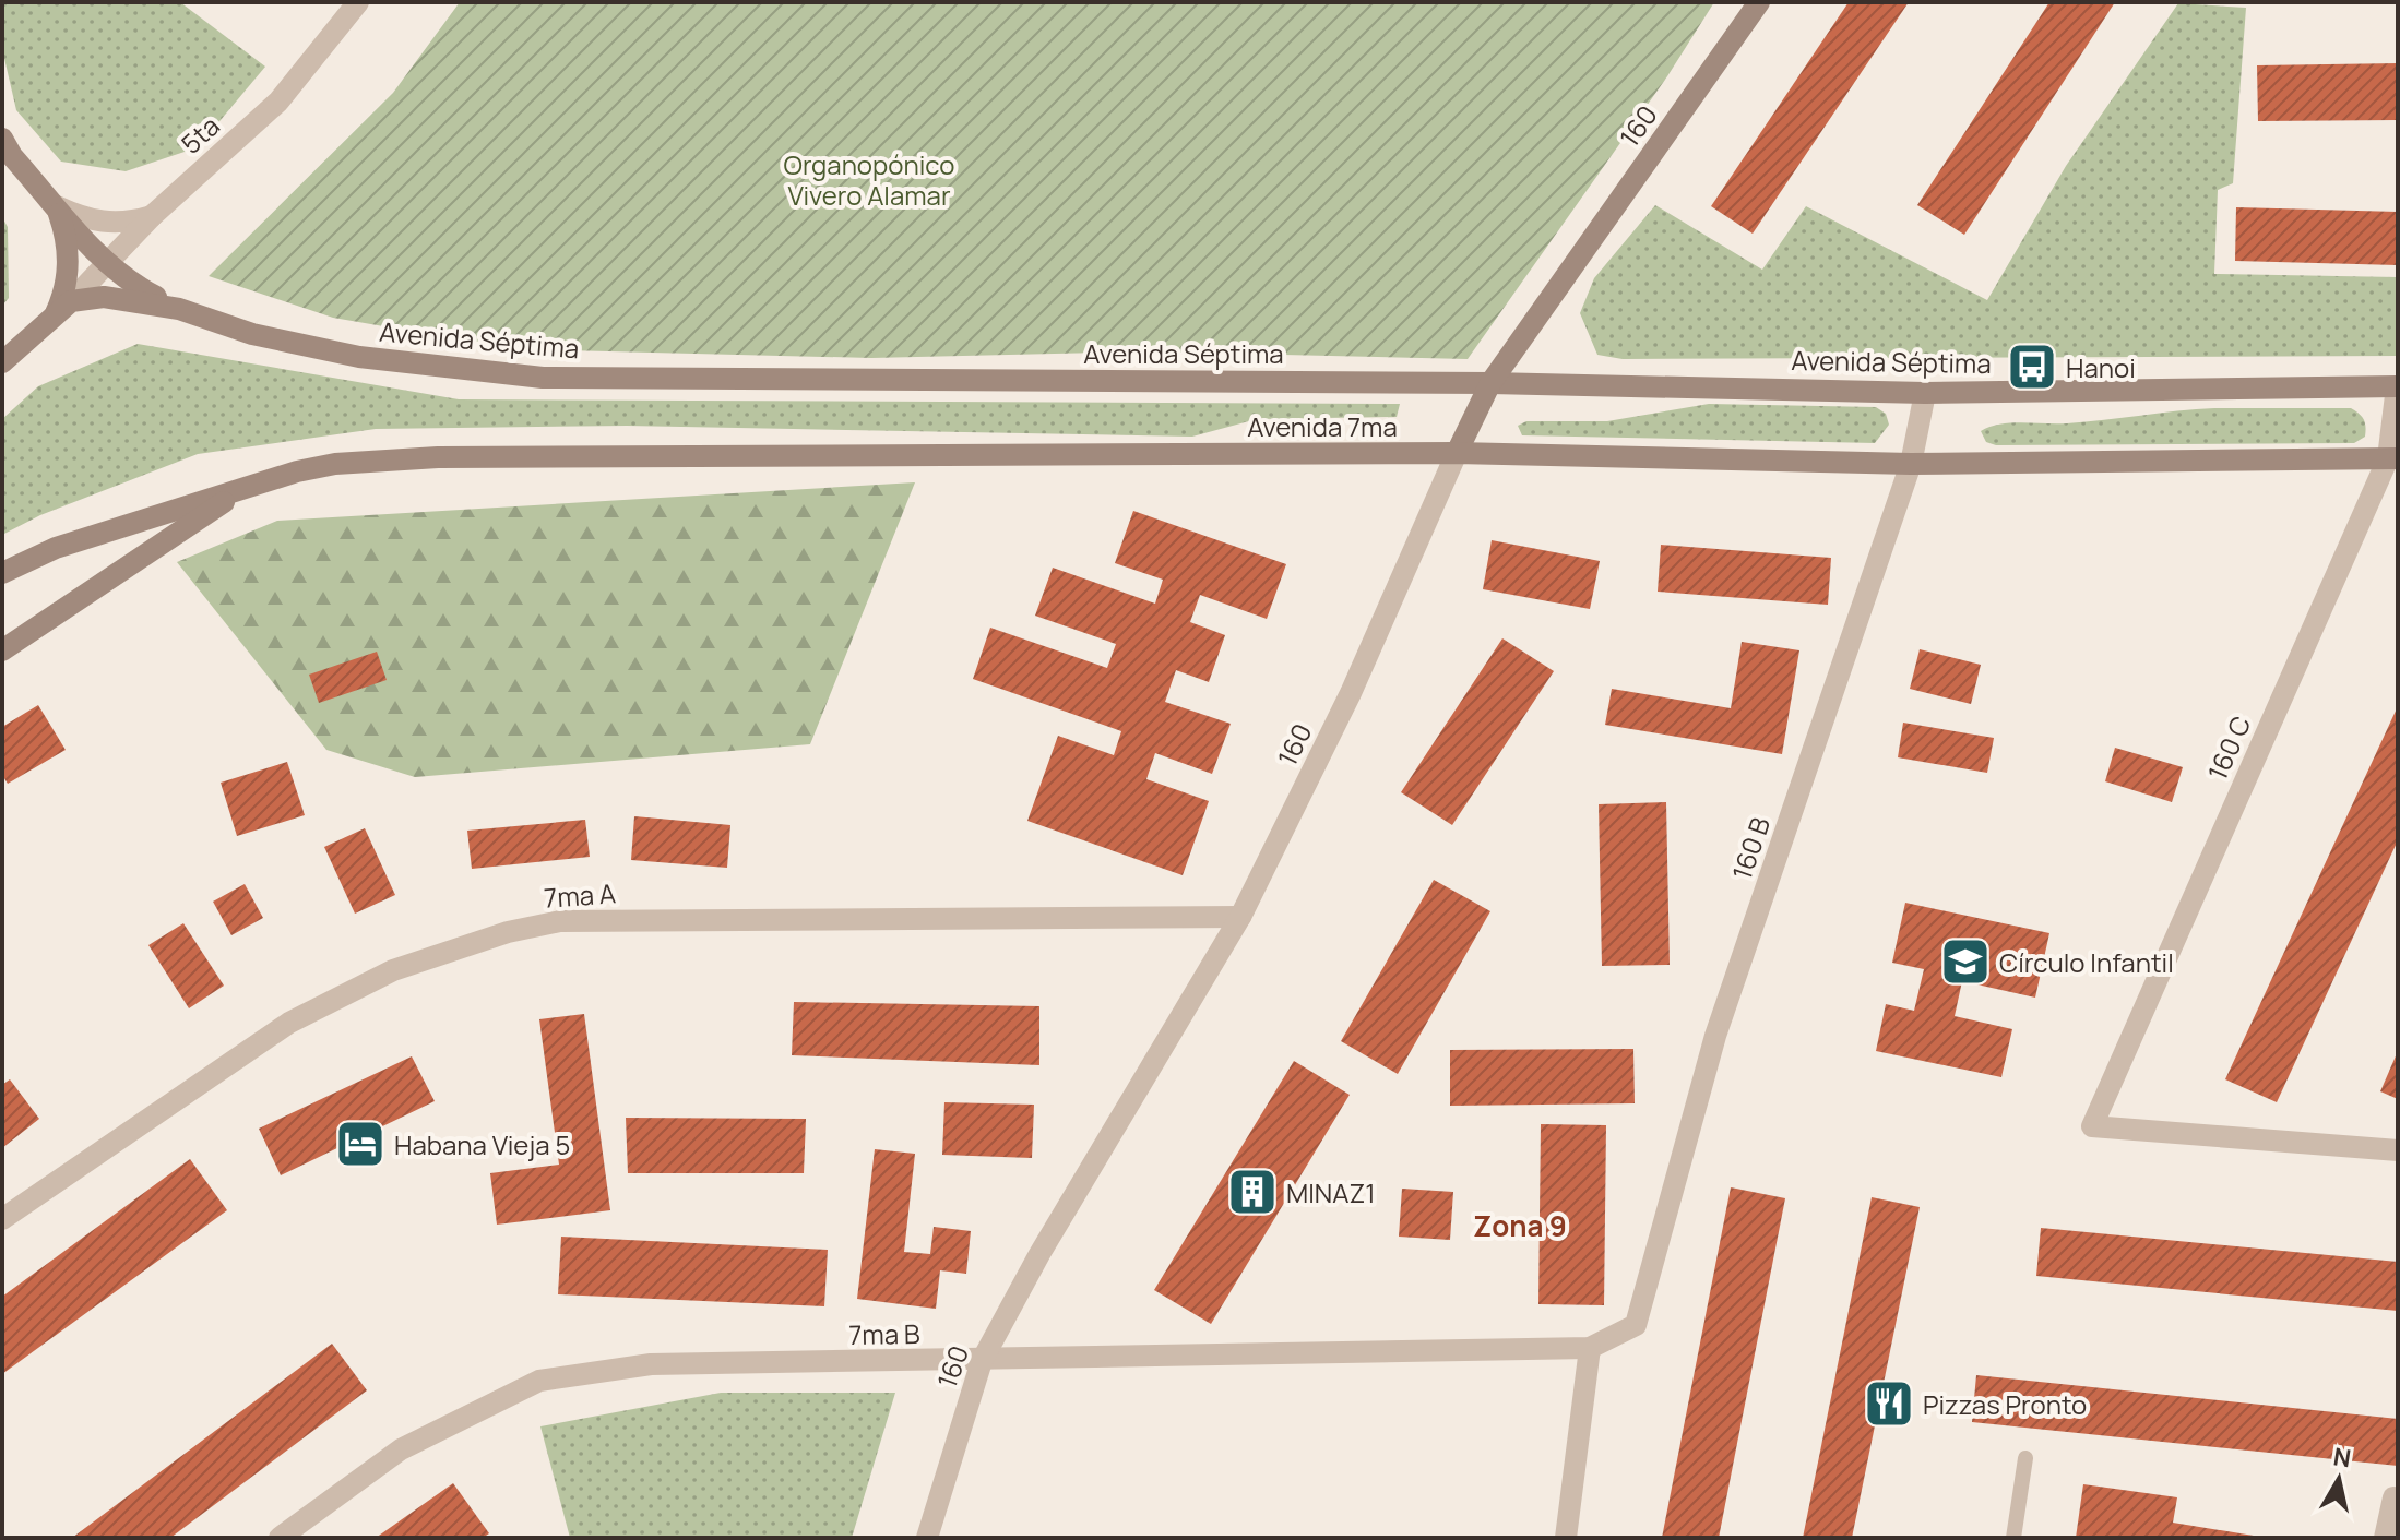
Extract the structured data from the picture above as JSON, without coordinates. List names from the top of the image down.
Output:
{
  "streets": {
    "main road": ["160", "Avenida Séptima", "Avenida 7ma"],
    "street": [
      "5ta",
      "160 C",
      "160 B",
      "7ma A",
      "7ma B"
    ]
  },
  "crossings": [
    ["160", "Avenida Séptima"],
    ["160", "Avenida 7ma"],
    ["160", "7ma A"],
    ["160", "7ma B"],
    ["5ta", "Avenida Séptima"],
    ["Avenida Séptima", "160 C"],
    ["Avenida Séptima", "160 B"],
    ["160 B", "7ma B"]
  ],
  "districts": ["Zona 9"],
  "parks": ["Organopónico Vivero Alamar"],
  "places": {
    "bus stop": ["Hanoi"],
    "school or university": ["Círculo Infantil"],
    "hotel": ["Habana Vieja 5"],
    "building": ["MINAZ1"],
    "restaurant": ["Pizzas Pronto"]
  },
  "north": "top"
}
